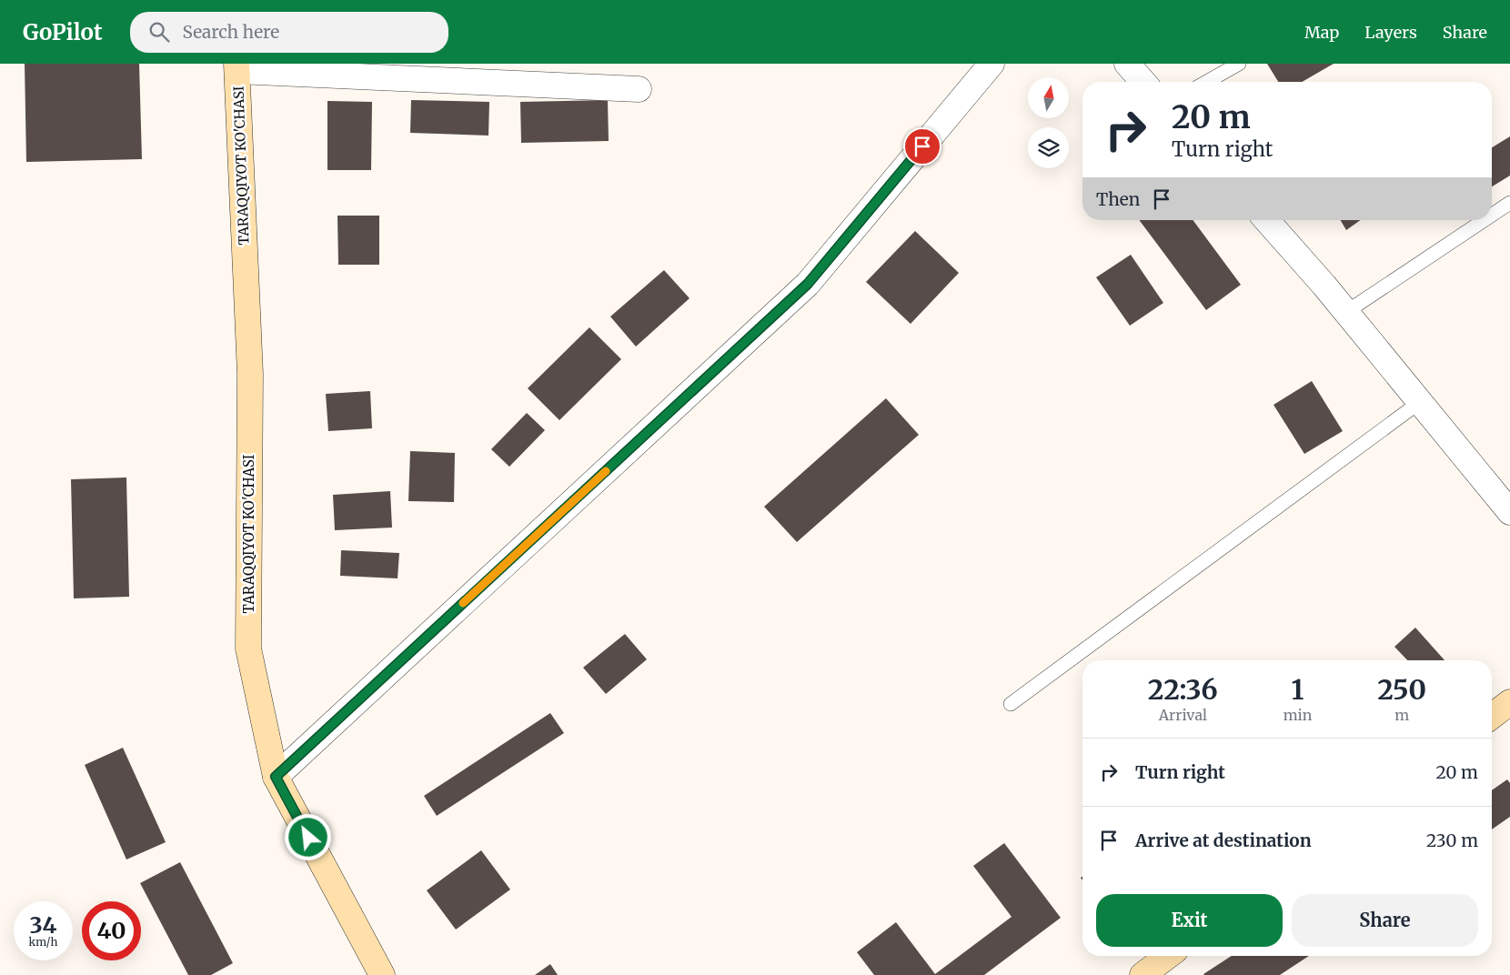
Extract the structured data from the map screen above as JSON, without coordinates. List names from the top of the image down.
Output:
{
  "streets": {
    "street": ["TARAQQIYOT KO'CHASI"]
  },
  "north": "top",
  "page": {
    "header": "GoPilot",
    "search": "Search here",
    "nav": ["Map", "Layers", "Share"],
    "turn": ["20 m", "Turn right"],
    "then": "Then",
    "eta": [
      "22:36",
      "Arrival",
      "1",
      "min",
      "250",
      "m"
    ],
    "list": [
      {
        "name": "Turn right",
        "value": "20 m"
      },
      {
        "name": "Arrive at destination",
        "value": "230 m"
      }
    ],
    "buttons": ["Exit", "Share"],
    "speed": "34 km/h",
    "limit": "40"
  }
}
